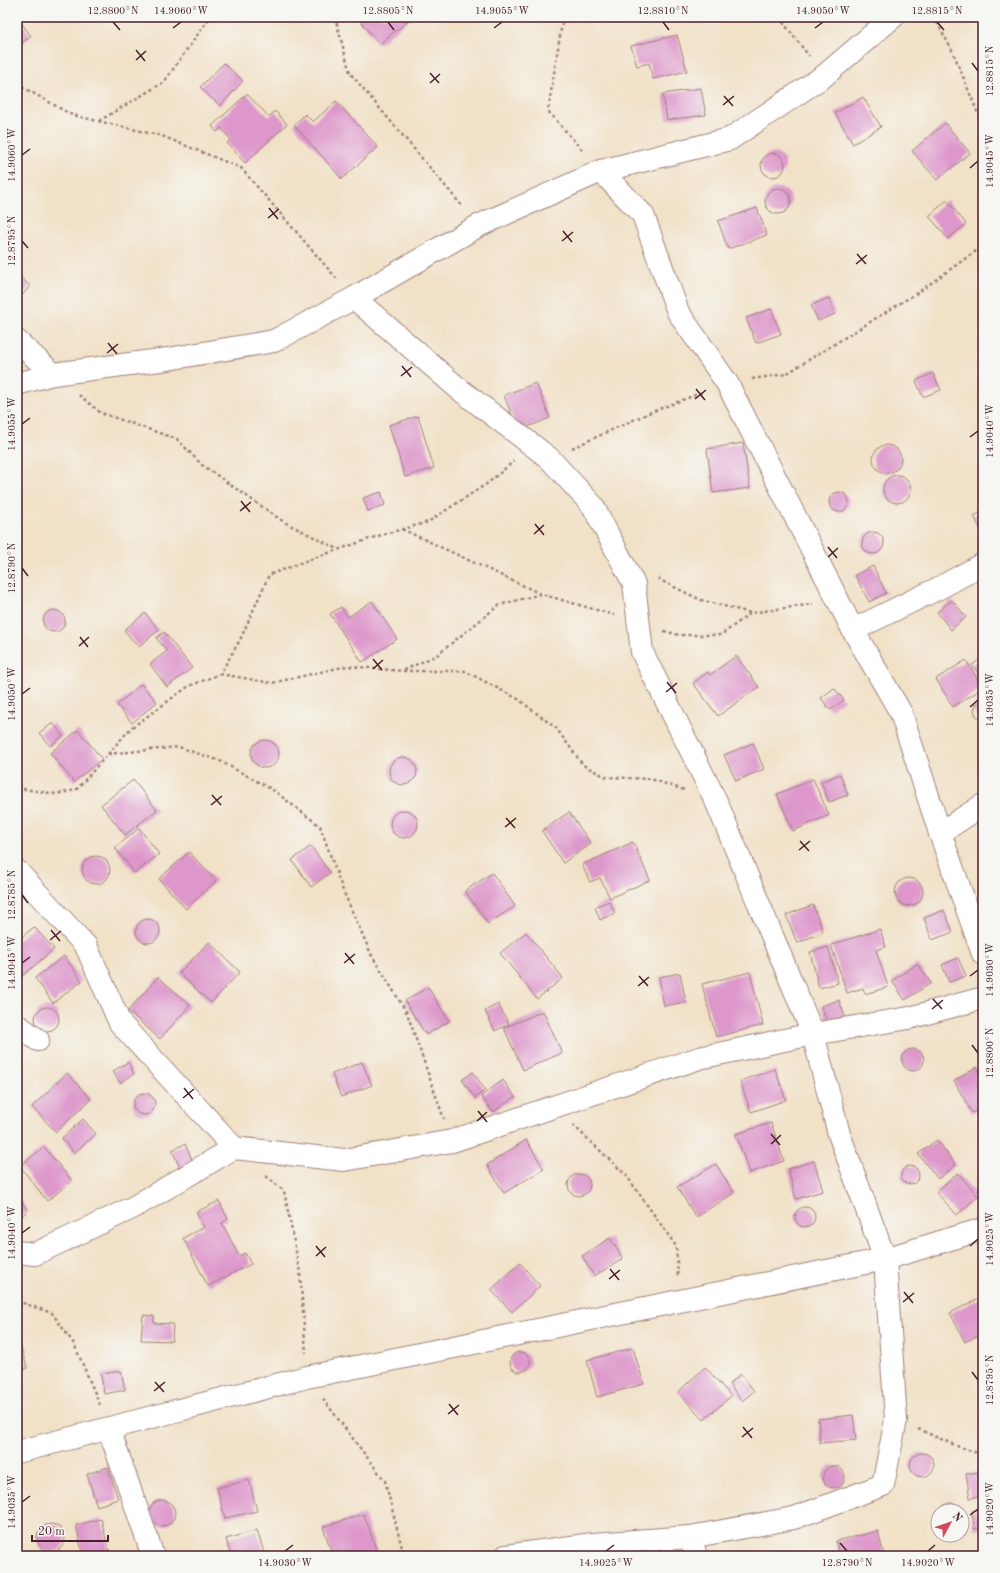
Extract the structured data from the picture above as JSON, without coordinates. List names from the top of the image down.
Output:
{
  "scale_bar": "20 m",
  "north": "top right",
  "coordinates": [
    "12.8800°N",
    "14.9060°W",
    "12.8805°N",
    "14.9055°W",
    "12.8810°N",
    "14.9050°W",
    "12.8815°N",
    "14.9045°W",
    "12.8795°N",
    "14.9040°W",
    "12.8790°N",
    "14.9035°W",
    "12.8785°N",
    "14.9030°W",
    "14.9025°W",
    "14.9020°W"
  ]
}
